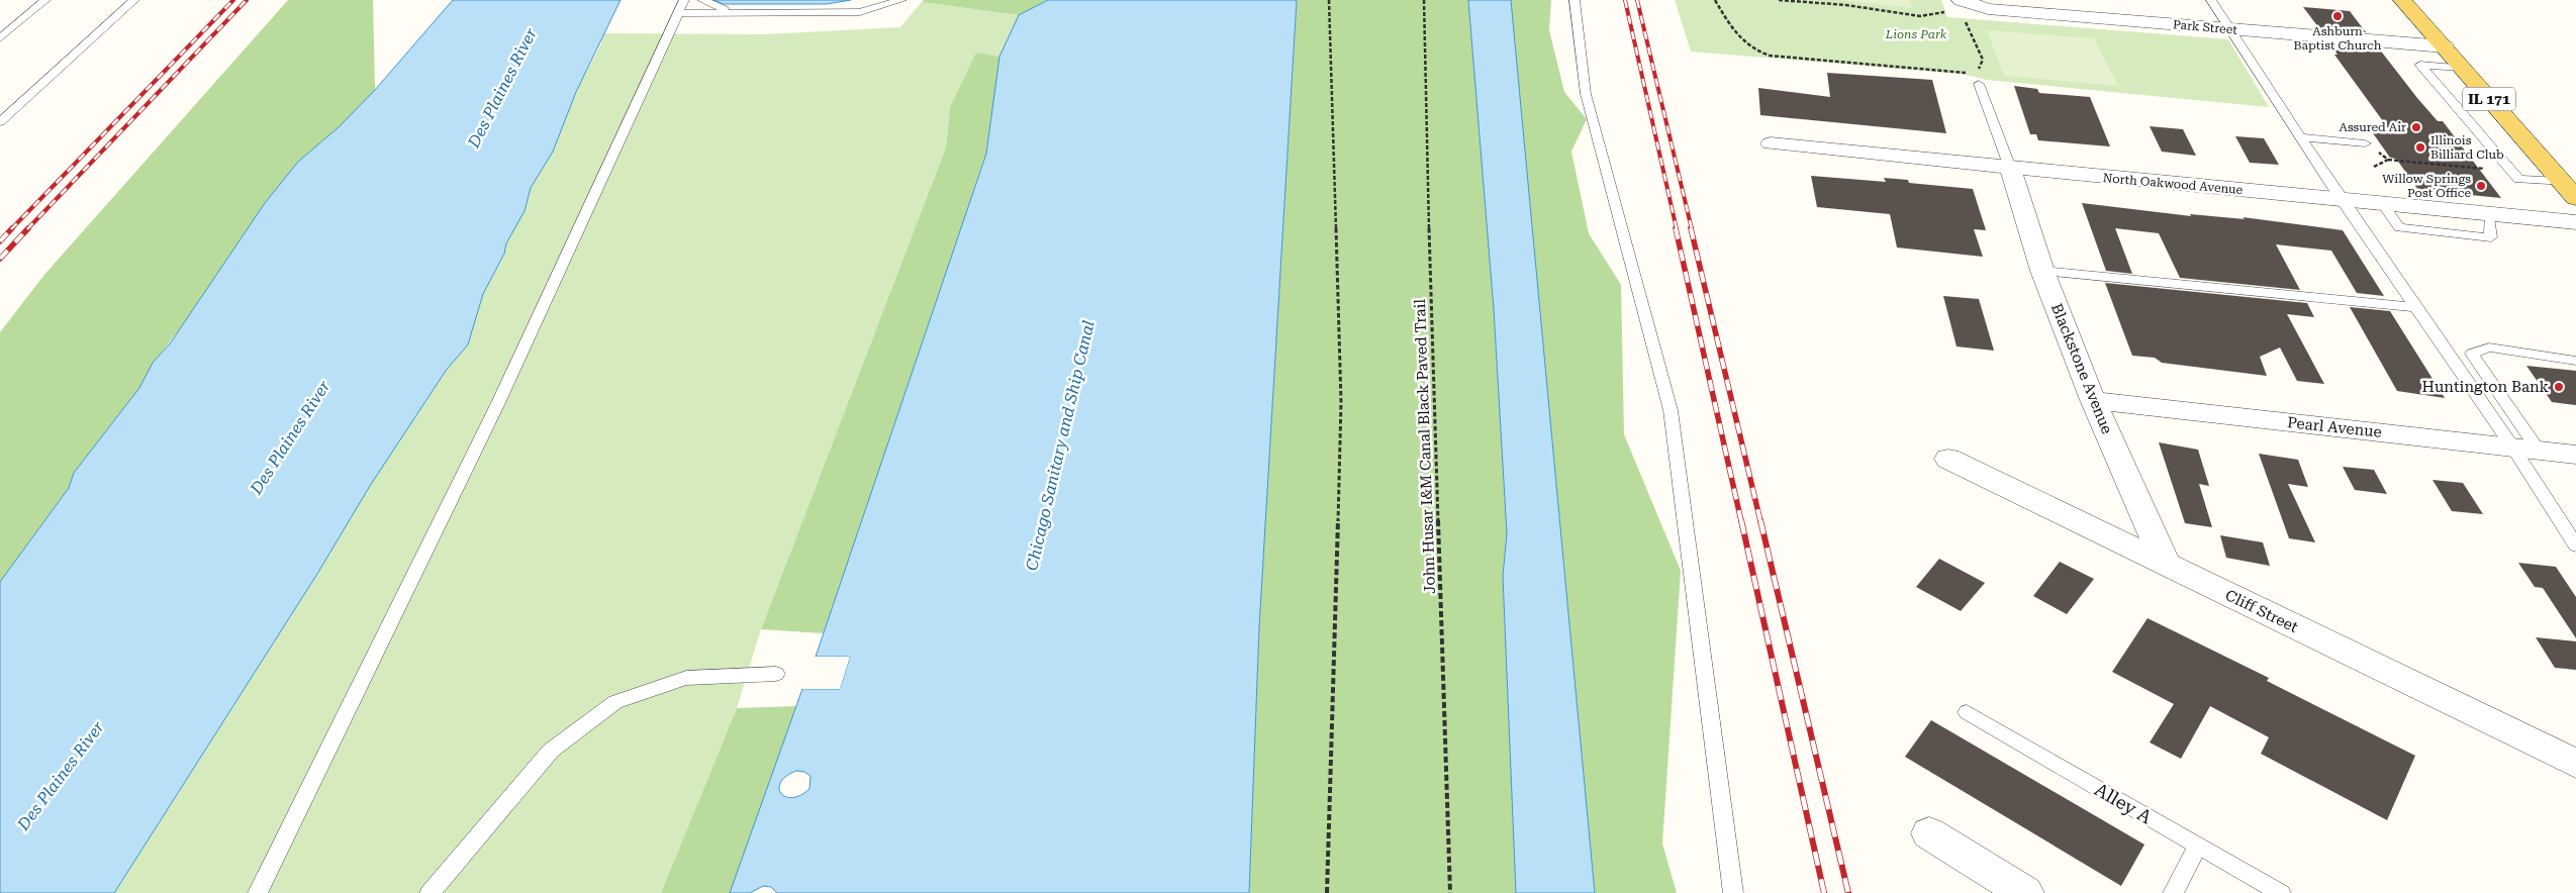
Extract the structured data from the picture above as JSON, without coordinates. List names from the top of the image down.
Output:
{
  "streets": {
    "main road": ["IL 171"],
    "street": [
      "Park Street",
      "North Oakwood Avenue",
      "Blackstone Avenue",
      "Pearl Avenue",
      "Cliff Street"
    ],
    "lane": ["Alley A"],
    "path": ["John Husar I&M Canal Black Paved Trail"]
  },
  "crossings": [
    ["Park Street", "IL 171"],
    ["North Oakwood Avenue", "Blackstone Avenue"],
    ["Blackstone Avenue", "Pearl Avenue"],
    ["Blackstone Avenue", "Cliff Street"]
  ],
  "water": ["Des Plaines River", "Chicago Sanitary and Ship Canal"],
  "parks": ["Lions Park"],
  "places": [
    "Ashburn Baptist Church",
    "Assured Air",
    "Illinois Billiard Club",
    "Willow Springs Post Office",
    "Huntington Bank"
  ]
}
